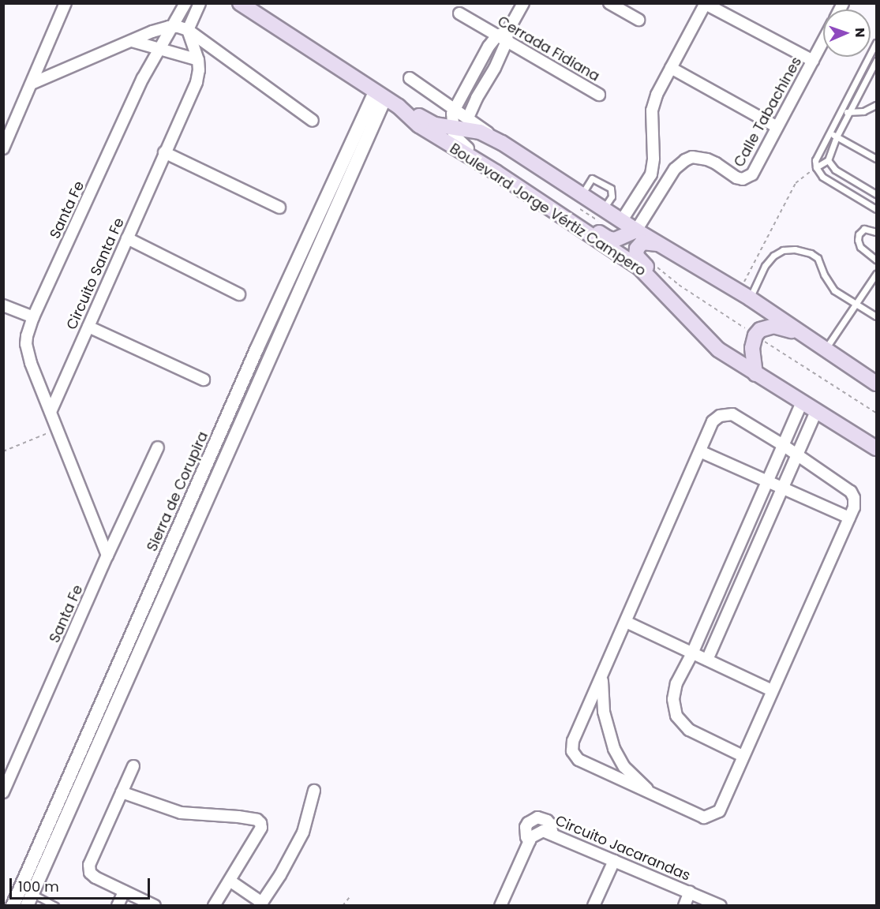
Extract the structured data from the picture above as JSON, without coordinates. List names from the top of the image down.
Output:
{
  "streets": {
    "main road": ["Boulevard Jorge Vértiz Campero"],
    "street": [
      "Cerrada Fidiana",
      "Calle Tabachines",
      "Santa Fe",
      "Circuito Santa Fe",
      "Sierra de Corupira",
      "Circuito Jacarandas"
    ]
  },
  "crossings": [
    ["Calle Tabachines", "Boulevard Jorge Vértiz Campero"],
    ["Santa Fe", "Circuito Santa Fe"],
    ["Boulevard Jorge Vértiz Campero", "Sierra de Corupira"]
  ],
  "scale_bar": "100 m",
  "north": "right"
}
